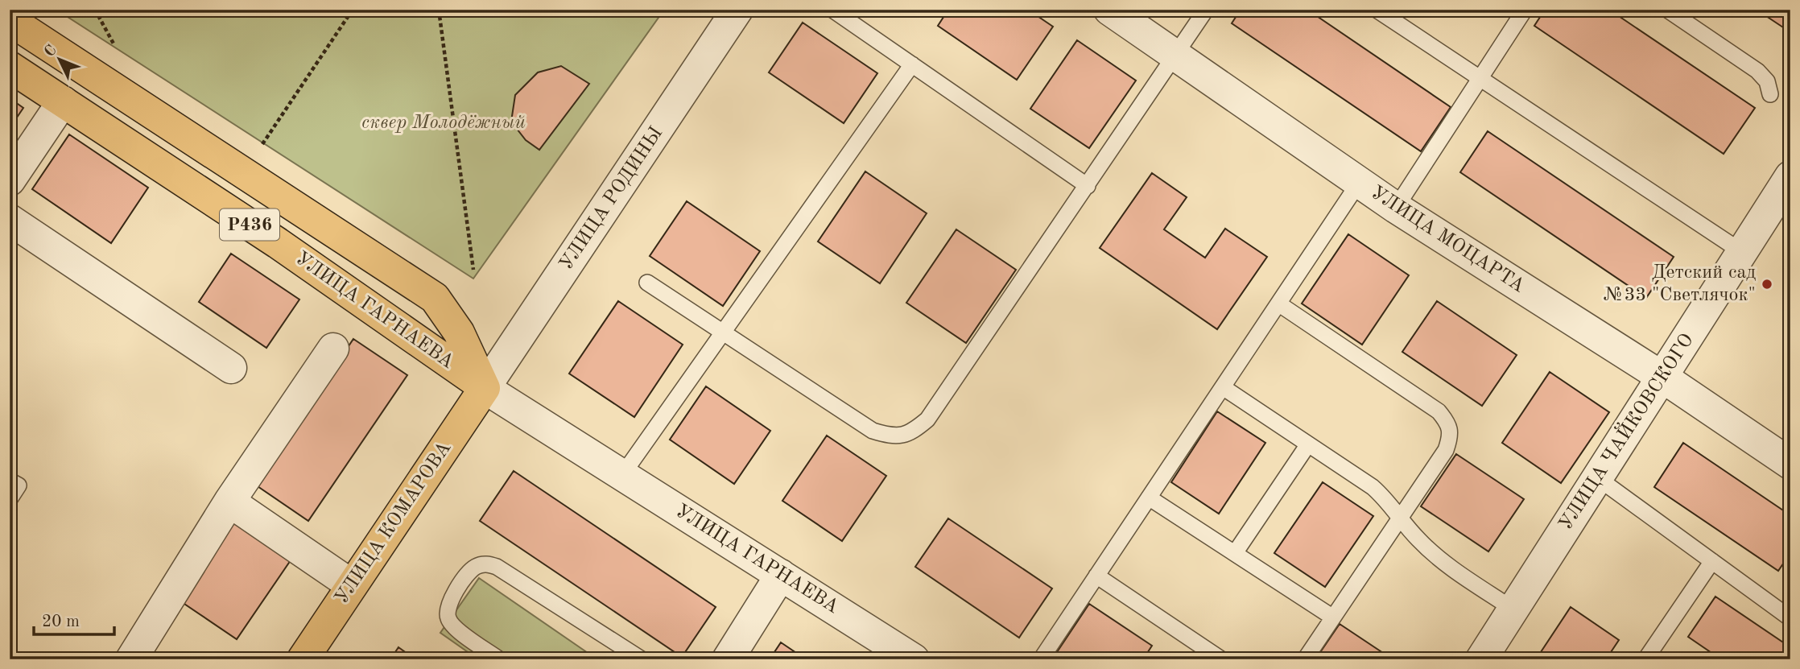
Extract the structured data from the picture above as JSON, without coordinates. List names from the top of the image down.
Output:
{
  "streets": {
    "main road": ["P436", "УЛИЦА ГАРНАЕВА", "УЛИЦА КОМАРОВА"],
    "street": ["УЛИЦА РОДИНЫ", "УЛИЦА МОЦАРТА", "УЛИЦА ЧАЙКОВСКОГО"]
  },
  "crossings": [
    ["УЛИЦА РОДИНЫ", "УЛИЦА ГАРНАЕВА"],
    ["УЛИЦА РОДИНЫ", "УЛИЦА КОМАРОВА"],
    ["УЛИЦА МОЦАРТА", "УЛИЦА ЧАЙКОВСКОГО"],
    ["УЛИЦА ГАРНАЕВА", "УЛИЦА КОМАРОВА"]
  ],
  "parks": ["сквер Молодёжный"],
  "places": ["Детский сад №33 \"Светлячок\""],
  "scale_bar": "20 m",
  "north": "top left"
}
